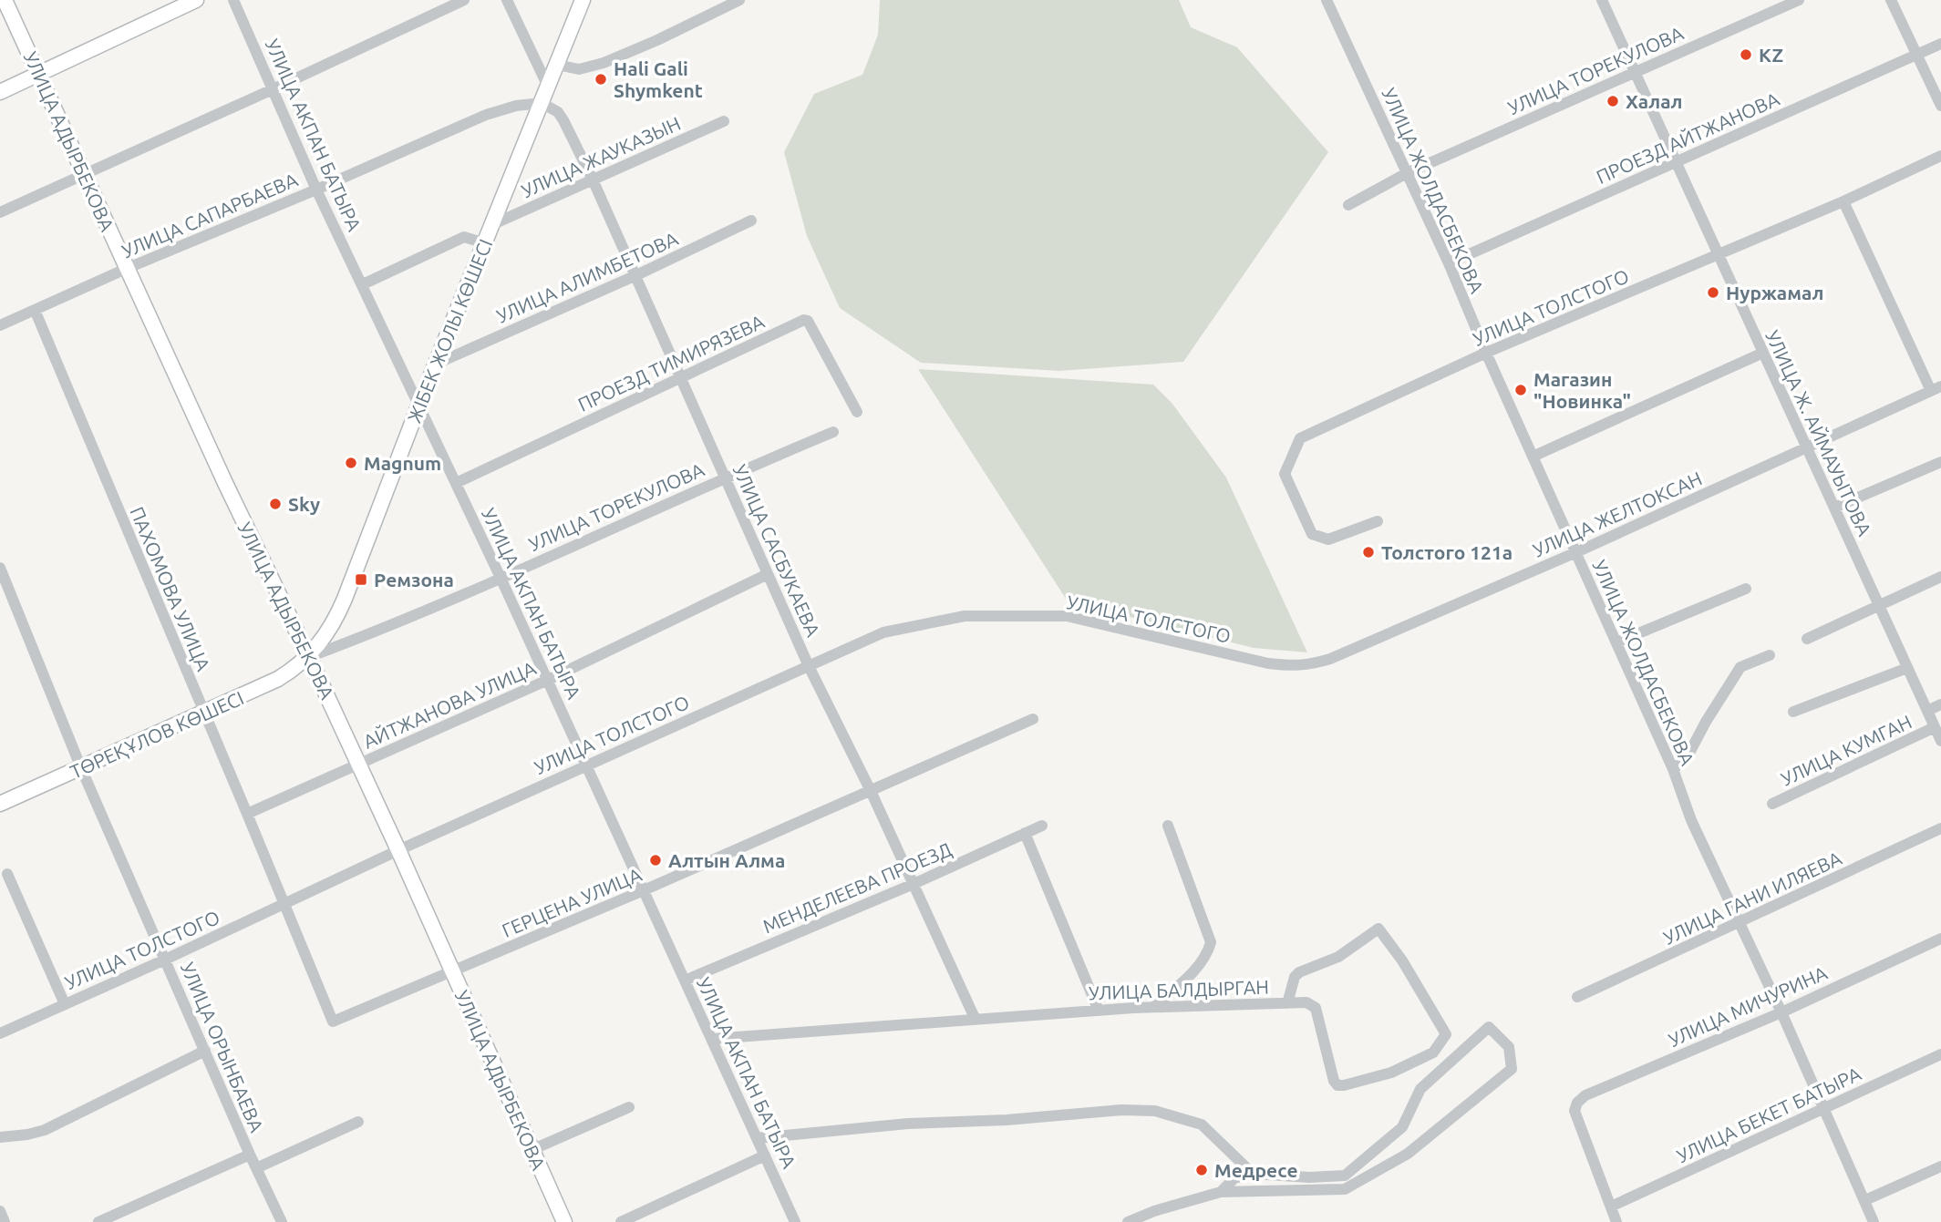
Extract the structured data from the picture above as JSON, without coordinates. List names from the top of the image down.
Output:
{
  "streets": {
    "main road": ["УЛИЦА АДЫРБЕКОВА", "ЖІБЕК ЖОЛЫ КӨШЕСІ", "ТӨРЕҚҰЛОВ КӨШЕСІ"],
    "street": [
      "УЛИЦА ТОРЕКУЛОВА",
      "УЛИЦА АКПАН БАТЫРА",
      "ПРОЕЗД АЙТЖАНОВА",
      "УЛИЦА ЖАУКАЗЫН",
      "УЛИЦА ЖОЛДАСБЕКОВА",
      "УЛИЦА САПАРБАЕВА",
      "УЛИЦА АЛИМБЕТОВА",
      "УЛИЦА ТОЛСТОГО",
      "ПРОЕЗД ТИМИРЯЗЕВА",
      "УЛИЦА Ж. АЙМАУЫТОВА",
      "УЛИЦА ЖЕЛТОКСАН",
      "УЛИЦА САСБУКАЕВА",
      "ПАХОМОВА УЛИЦА",
      "АЙТЖАНОВА УЛИЦА",
      "УЛИЦА КУМГАН",
      "МЕНДЕЛЕЕВА ПРОЕЗД",
      "УЛИЦА ГАНИ ИЛЯЕВА",
      "ГЕРЦЕНА УЛИЦА",
      "УЛИЦА БАЛДЫРГАН",
      "УЛИЦА МИЧУРИНА",
      "УЛИЦА ОРЫНБАЕВА",
      "УЛИЦА БЕКЕТ БАТЫРА"
    ]
  },
  "crossings": [
    ["УЛИЦА ТОРЕКУЛОВА", "УЛИЦА АКПАН БАТЫРА"],
    ["УЛИЦА ТОРЕКУЛОВА", "УЛИЦА АДЫРБЕКОВА"],
    ["УЛИЦА ТОРЕКУЛОВА", "УЛИЦА ЖОЛДАСБЕКОВА"],
    ["УЛИЦА ТОРЕКУЛОВА", "ЖІБЕК ЖОЛЫ КӨШЕСІ"],
    ["УЛИЦА ТОРЕКУЛОВА", "УЛИЦА Ж. АЙМАУЫТОВА"],
    ["УЛИЦА ТОРЕКУЛОВА", "УЛИЦА САСБУКАЕВА"],
    ["УЛИЦА ТОРЕКУЛОВА", "ТӨРЕҚҰЛОВ КӨШЕСІ"],
    ["УЛИЦА АКПАН БАТЫРА", "УЛИЦА САПАРБАЕВА"],
    ["УЛИЦА АКПАН БАТЫРА", "УЛИЦА ТОЛСТОГО"],
    ["УЛИЦА АКПАН БАТЫРА", "ЖІБЕК ЖОЛЫ КӨШЕСІ"],
    ["УЛИЦА АКПАН БАТЫРА", "ПРОЕЗД ТИМИРЯЗЕВА"],
    ["УЛИЦА АКПАН БАТЫРА", "АЙТЖАНОВА УЛИЦА"],
    ["УЛИЦА АКПАН БАТЫРА", "МЕНДЕЛЕЕВА ПРОЕЗД"],
    ["УЛИЦА АКПАН БАТЫРА", "ГЕРЦЕНА УЛИЦА"],
    ["УЛИЦА АКПАН БАТЫРА", "УЛИЦА БАЛДЫРГАН"],
    ["ПРОЕЗД АЙТЖАНОВА", "УЛИЦА ЖОЛДАСБЕКОВА"],
    ["ПРОЕЗД АЙТЖАНОВА", "УЛИЦА Ж. АЙМАУЫТОВА"],
    ["УЛИЦА АДЫРБЕКОВА", "УЛИЦА САПАРБАЕВА"],
    ["УЛИЦА АДЫРБЕКОВА", "УЛИЦА ТОЛСТОГО"],
    ["УЛИЦА АДЫРБЕКОВА", "ЖІБЕК ЖОЛЫ КӨШЕСІ"],
    ["УЛИЦА АДЫРБЕКОВА", "АЙТЖАНОВА УЛИЦА"],
    ["УЛИЦА АДЫРБЕКОВА", "ТӨРЕҚҰЛОВ КӨШЕСІ"],
    ["УЛИЦА АДЫРБЕКОВА", "ГЕРЦЕНА УЛИЦА"],
    ["УЛИЦА ЖАУКАЗЫН", "ЖІБЕК ЖОЛЫ КӨШЕСІ"],
    ["УЛИЦА ЖАУКАЗЫН", "УЛИЦА САСБУКАЕВА"],
    ["УЛИЦА ЖОЛДАСБЕКОВА", "УЛИЦА ТОЛСТОГО"],
    ["УЛИЦА ЖОЛДАСБЕКОВА", "УЛИЦА ЖЕЛТОКСАН"],
    ["УЛИЦА ЖОЛДАСБЕКОВА", "УЛИЦА ГАНИ ИЛЯЕВА"],
    ["УЛИЦА ЖОЛДАСБЕКОВА", "УЛИЦА МИЧУРИНА"],
    ["УЛИЦА ЖОЛДАСБЕКОВА", "УЛИЦА БЕКЕТ БАТЫРА"],
    ["УЛИЦА САПАРБАЕВА", "ЖІБЕК ЖОЛЫ КӨШЕСІ"],
    ["УЛИЦА САПАРБАЕВА", "УЛИЦА САСБУКАЕВА"],
    ["УЛИЦА САПАРБАЕВА", "ПАХОМОВА УЛИЦА"],
    ["УЛИЦА АЛИМБЕТОВА", "ЖІБЕК ЖОЛЫ КӨШЕСІ"],
    ["УЛИЦА АЛИМБЕТОВА", "УЛИЦА САСБУКАЕВА"],
    ["УЛИЦА ТОЛСТОГО", "УЛИЦА Ж. АЙМАУЫТОВА"],
    ["УЛИЦА ТОЛСТОГО", "УЛИЦА ЖЕЛТОКСАН"],
    ["УЛИЦА ТОЛСТОГО", "УЛИЦА САСБУКАЕВА"],
    ["УЛИЦА ТОЛСТОГО", "ПАХОМОВА УЛИЦА"],
    ["УЛИЦА ТОЛСТОГО", "УЛИЦА ОРЫНБАЕВА"],
    ["ЖІБЕК ЖОЛЫ КӨШЕСІ", "УЛИЦА САСБУКАЕВА"],
    ["ЖІБЕК ЖОЛЫ КӨШЕСІ", "ТӨРЕҚҰЛОВ КӨШЕСІ"],
    ["ПРОЕЗД ТИМИРЯЗЕВА", "УЛИЦА САСБУКАЕВА"],
    ["УЛИЦА Ж. АЙМАУЫТОВА", "УЛИЦА ЖЕЛТОКСАН"],
    ["УЛИЦА Ж. АЙМАУЫТОВА", "УЛИЦА КУМГАН"],
    ["УЛИЦА САСБУКАЕВА", "АЙТЖАНОВА УЛИЦА"],
    ["УЛИЦА САСБУКАЕВА", "МЕНДЕЛЕЕВА ПРОЕЗД"],
    ["УЛИЦА САСБУКАЕВА", "ГЕРЦЕНА УЛИЦА"],
    ["УЛИЦА САСБУКАЕВА", "УЛИЦА БАЛДЫРГАН"],
    ["ПАХОМОВА УЛИЦА", "АЙТЖАНОВА УЛИЦА"],
    ["ПАХОМОВА УЛИЦА", "ТӨРЕҚҰЛОВ КӨШЕСІ"],
    ["ПАХОМОВА УЛИЦА", "ГЕРЦЕНА УЛИЦА"],
    ["ТӨРЕҚҰЛОВ КӨШЕСІ", "УЛИЦА ОРЫНБАЕВА"],
    ["УЛИЦА МИЧУРИНА", "УЛИЦА БЕКЕТ БАТЫРА"]
  ],
  "places": {
    "other": [
      "KZ",
      "Hali Gali Shymkent",
      "Халал",
      "Нуржамал",
      "Магазин \"Новинка\"",
      "Magnum",
      "Sky",
      "Толстого 121а",
      "Алтын Алма",
      "Медресе"
    ],
    "transit": ["Ремзона"]
  }
}
